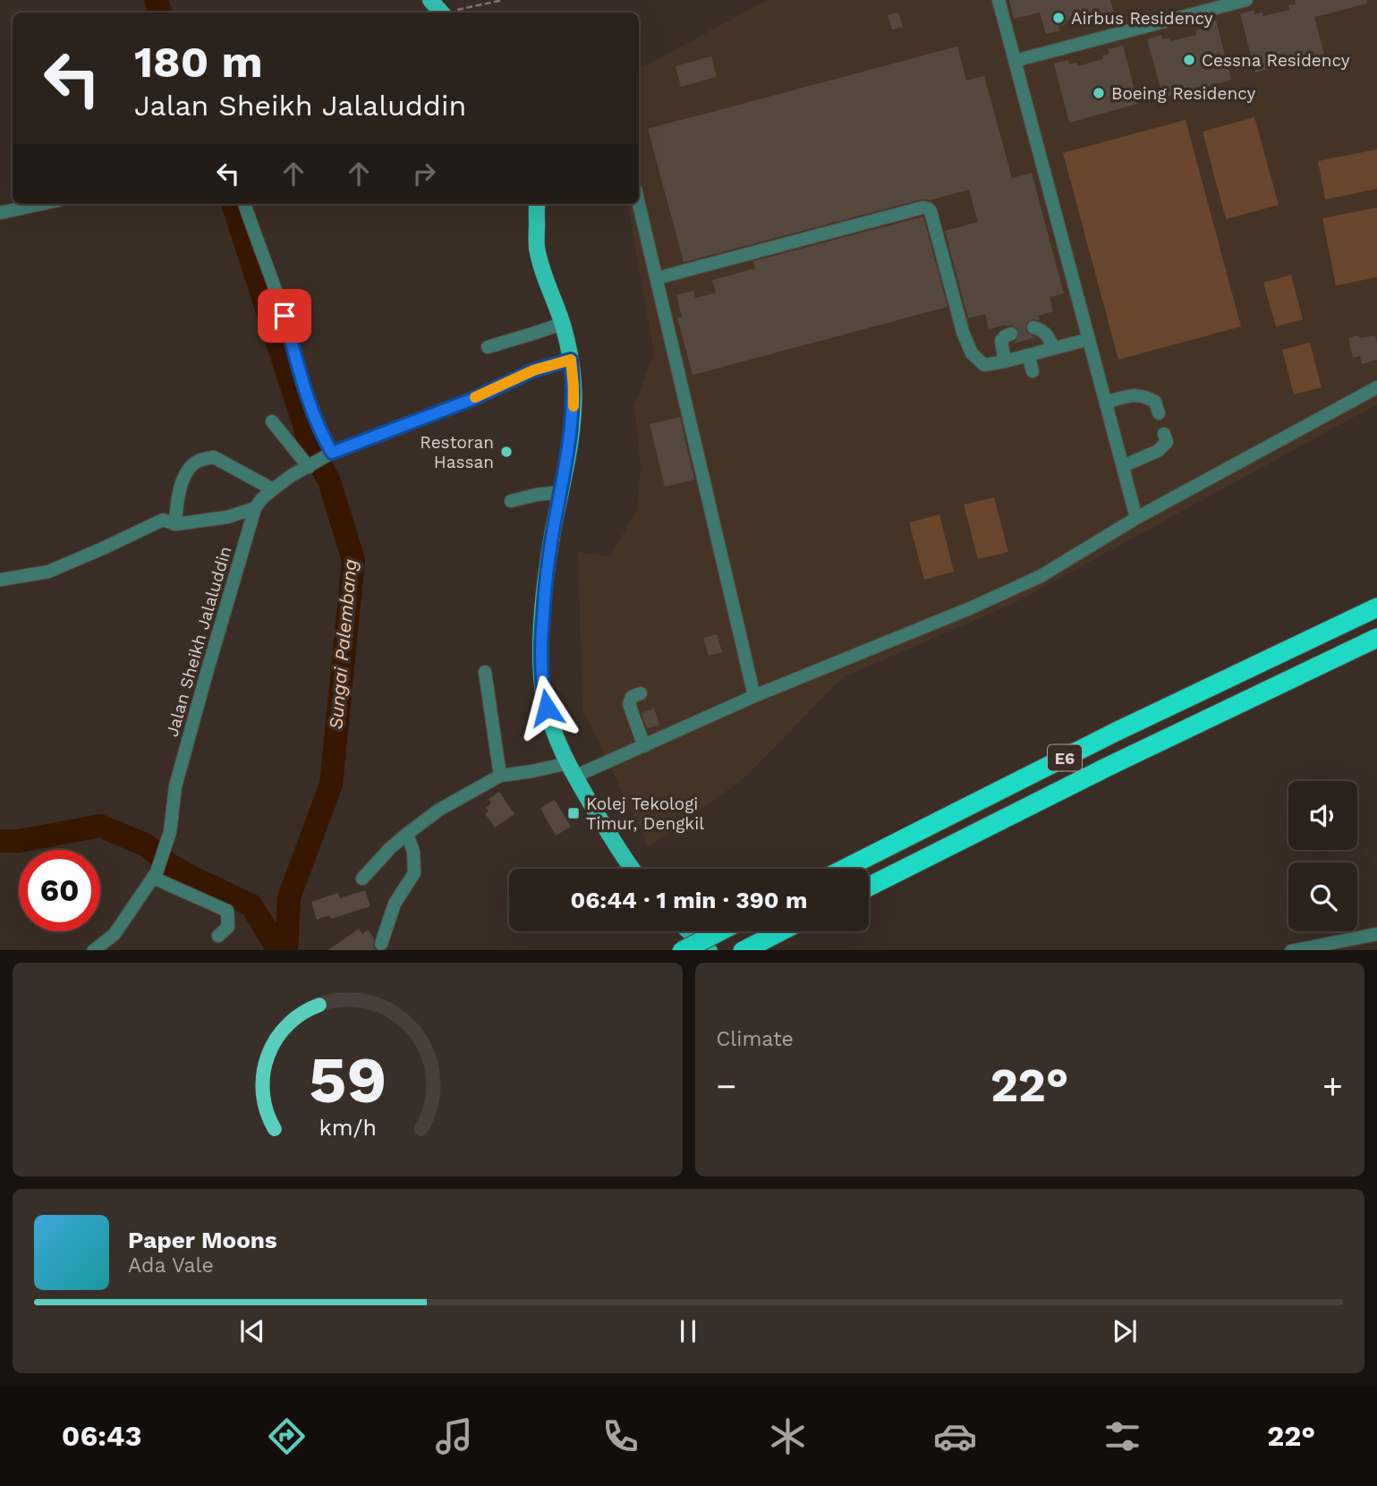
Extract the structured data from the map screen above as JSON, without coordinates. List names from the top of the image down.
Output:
{
  "streets": {
    "highway": ["E6"],
    "street": ["Jalan Sheikh Jalaluddin"]
  },
  "water": ["Sungai Palembang"],
  "places": {
    "other": [
      "Airbus Residency",
      "Cessna Residency",
      "Boeing Residency",
      "Restoran Hassan"
    ],
    "transit": ["Kolej Tekologi Timur, Dengkil"]
  },
  "page": {
    "turn": ["180 m", "Jalan Sheikh Jalaluddin"],
    "limit": "60",
    "trip": "06:44 · 1 min · 390 m",
    "tile": "Climate",
    "heat": ["−", "22°", "+"],
    "song": ["Paper Moons", "Ada Vale"],
    "tabs": ["06:43", "22°"],
    "gauge": ["59", "km/h"]
  }
}
